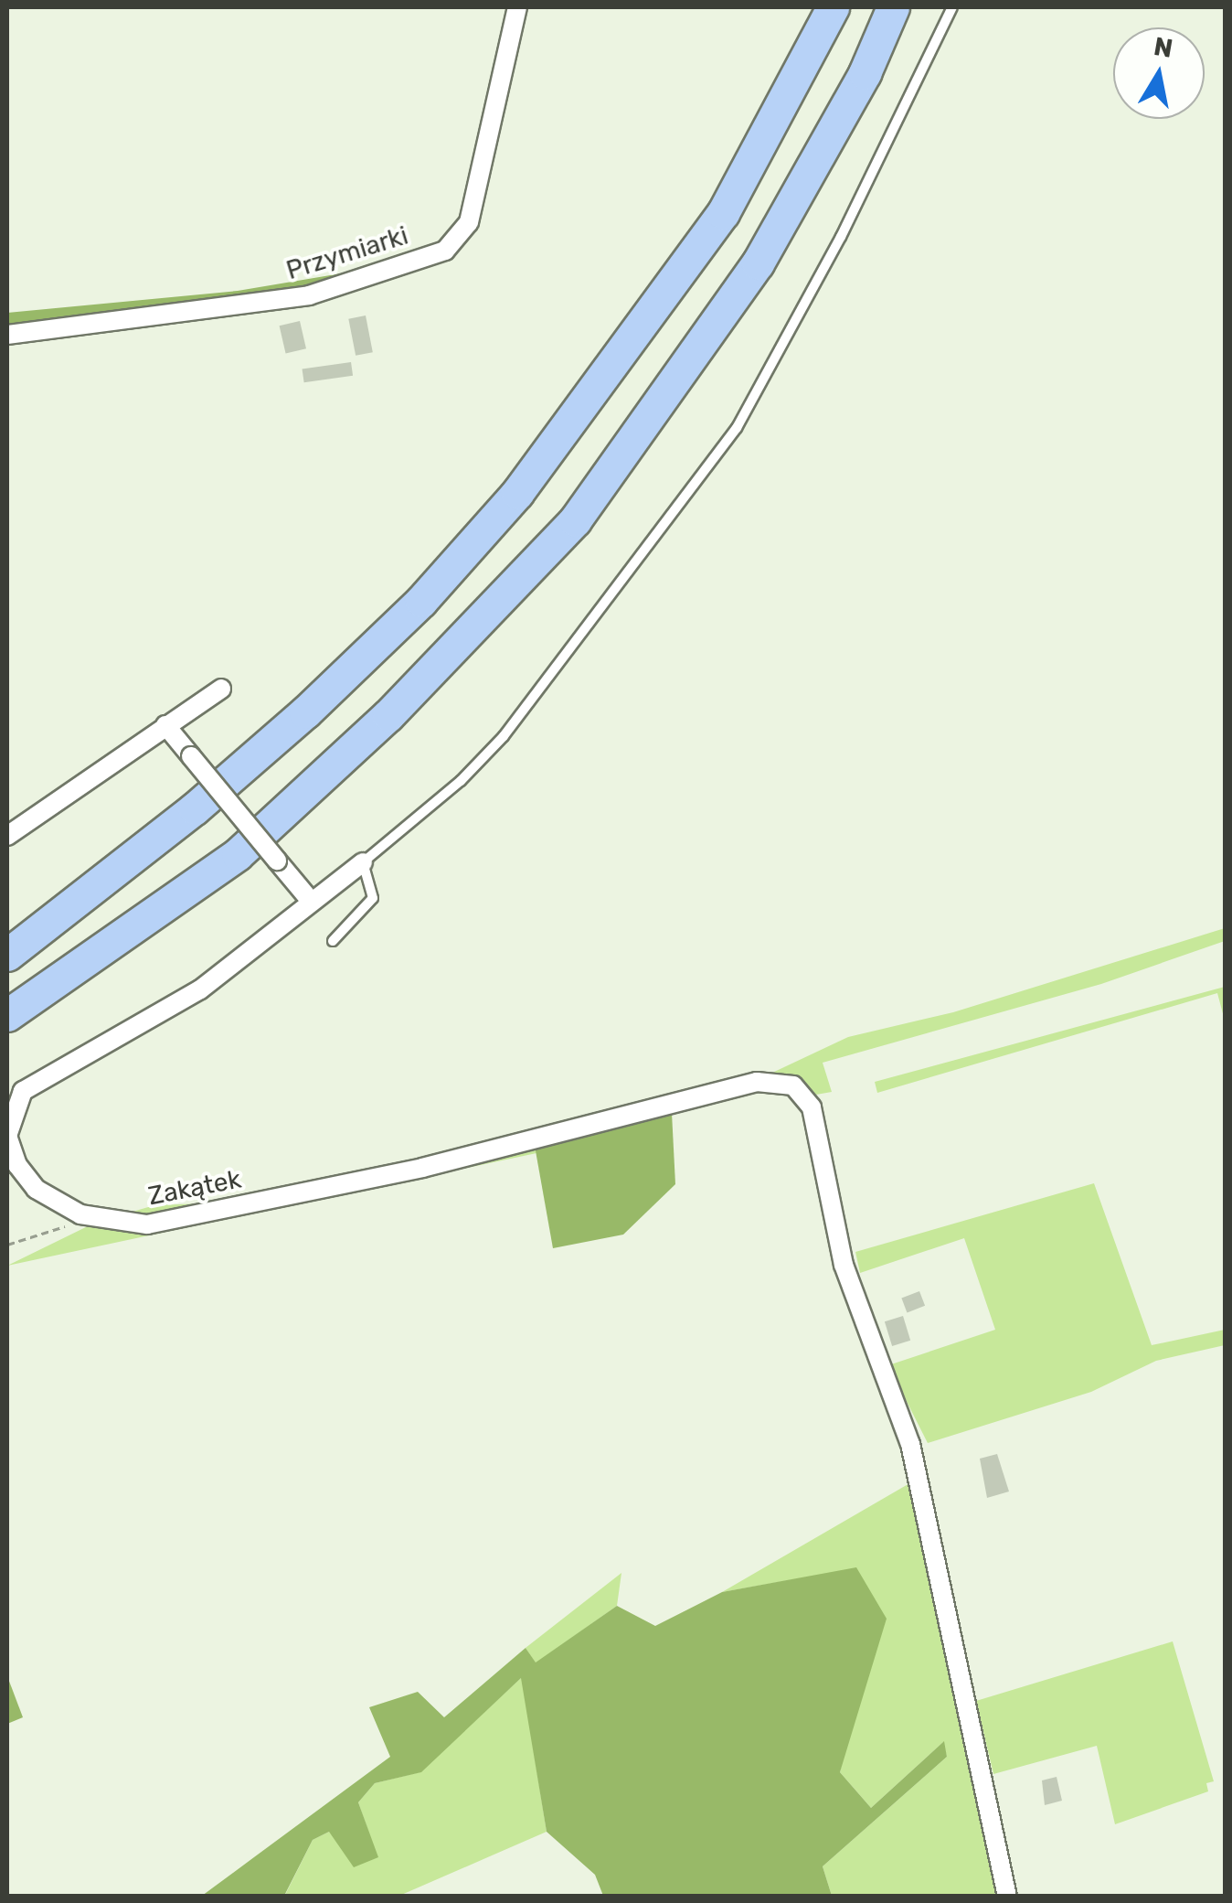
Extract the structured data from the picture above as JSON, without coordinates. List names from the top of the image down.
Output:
{
  "streets": {
    "street": ["Przymiarki", "Zakątek"]
  },
  "north": "top"
}
